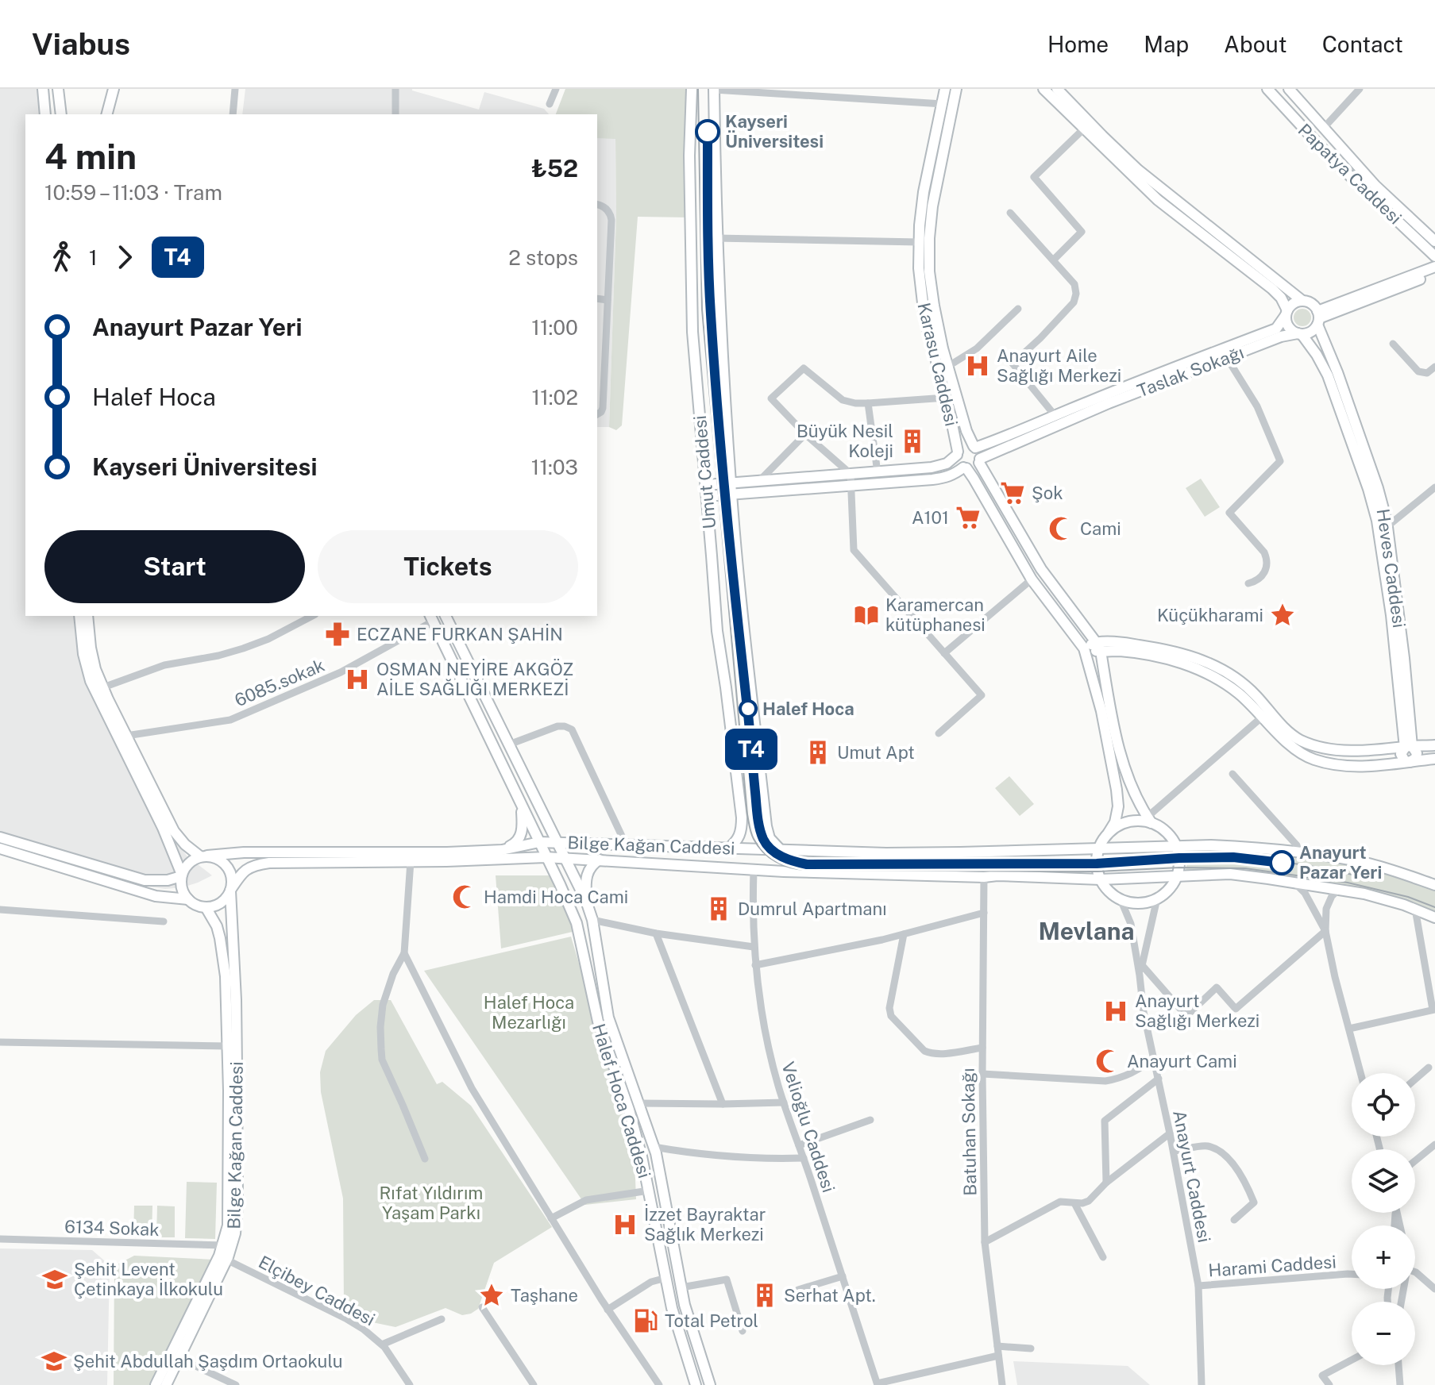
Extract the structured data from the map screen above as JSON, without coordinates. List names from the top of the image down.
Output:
{
  "streets": {
    "street": [
      "Papatya Caddesi",
      "Karasu Caddesi",
      "Taslak Sokağı",
      "Umut Caddesi",
      "Heves Caddesi",
      "6085.sokak",
      "Bilge Kağan Caddesi",
      "Halef Hoca Caddesi",
      "Velioğlu Caddesi",
      "Batuhan Sokağı",
      "Anayurt Caddesi",
      "6134 Sokak",
      "Harami Caddesi",
      "Elçibey Caddesi"
    ]
  },
  "crossings": [
    ["Karasu Caddesi", "Taslak Sokağı"],
    ["Taslak Sokağı", "Heves Caddesi"],
    ["Umut Caddesi", "Bilge Kağan Caddesi"],
    ["6085.sokak", "Halef Hoca Caddesi"],
    ["Bilge Kağan Caddesi", "Halef Hoca Caddesi"],
    ["Bilge Kağan Caddesi", "Velioğlu Caddesi"],
    ["Bilge Kağan Caddesi", "Batuhan Sokağı"],
    ["Bilge Kağan Caddesi", "6134 Sokak"],
    ["Bilge Kağan Caddesi", "Elçibey Caddesi"],
    ["Anayurt Caddesi", "Harami Caddesi"]
  ],
  "districts": ["Mevlana"],
  "parks": ["Halef Hoca Mezarlığı", "Rıfat Yıldırım Yaşam Parkı"],
  "places": {
    "other": ["Kayseri Üniversitesi", "Halef Hoca", "Anayurt Pazar Yeri"],
    "hospital": [
      "Anayurt Aile Sağlığı Merkezi",
      "OSMAN NEYİRE AKGÖZ AİLE SAĞLIĞI MERKEZİ",
      "Anayurt Sağlığı Merkezi",
      "İzzet Bayraktar Sağlık Merkezi"
    ],
    "building": [
      "Büyük Nesil Koleji",
      "Umut Apt",
      "Dumrul Apartmanı",
      "Serhat Apt."
    ],
    "supermarket": ["Şok", "A101"],
    "mosque": ["Cami", "Hamdi Hoca Cami", "Anayurt Cami"],
    "library": ["Karamercan kütüphanesi"],
    "place": ["Küçükharami", "Taşhane"],
    "pharmacy": ["ECZANE FURKAN ŞAHİN"],
    "school or university": ["Şehit Levent Çetinkaya İlkokulu", "Şehit Abdullah Şaşdım Ortaokulu"],
    "fuel station": ["Total Petrol"]
  },
  "lines": ["tram line T4"],
  "page": {
    "header": "Viabus",
    "nav": [
      "Home",
      "Map",
      "About",
      "Contact"
    ],
    "on_map": "T4",
    "heading": ["4 min", "10:59 – 11:03 · Tram", "₺52"],
    "legs": ["1", "T4", "2 stops"],
    "list": [
      {
        "name": "Anayurt Pazar Yeri",
        "value": "11:00"
      },
      {
        "name": "Halef Hoca",
        "value": "11:02"
      },
      {
        "name": "Kayseri Üniversitesi",
        "value": "11:03"
      }
    ],
    "buttons": ["Start", "Tickets"],
    "map_buttons": ["+", "−"]
  }
}
